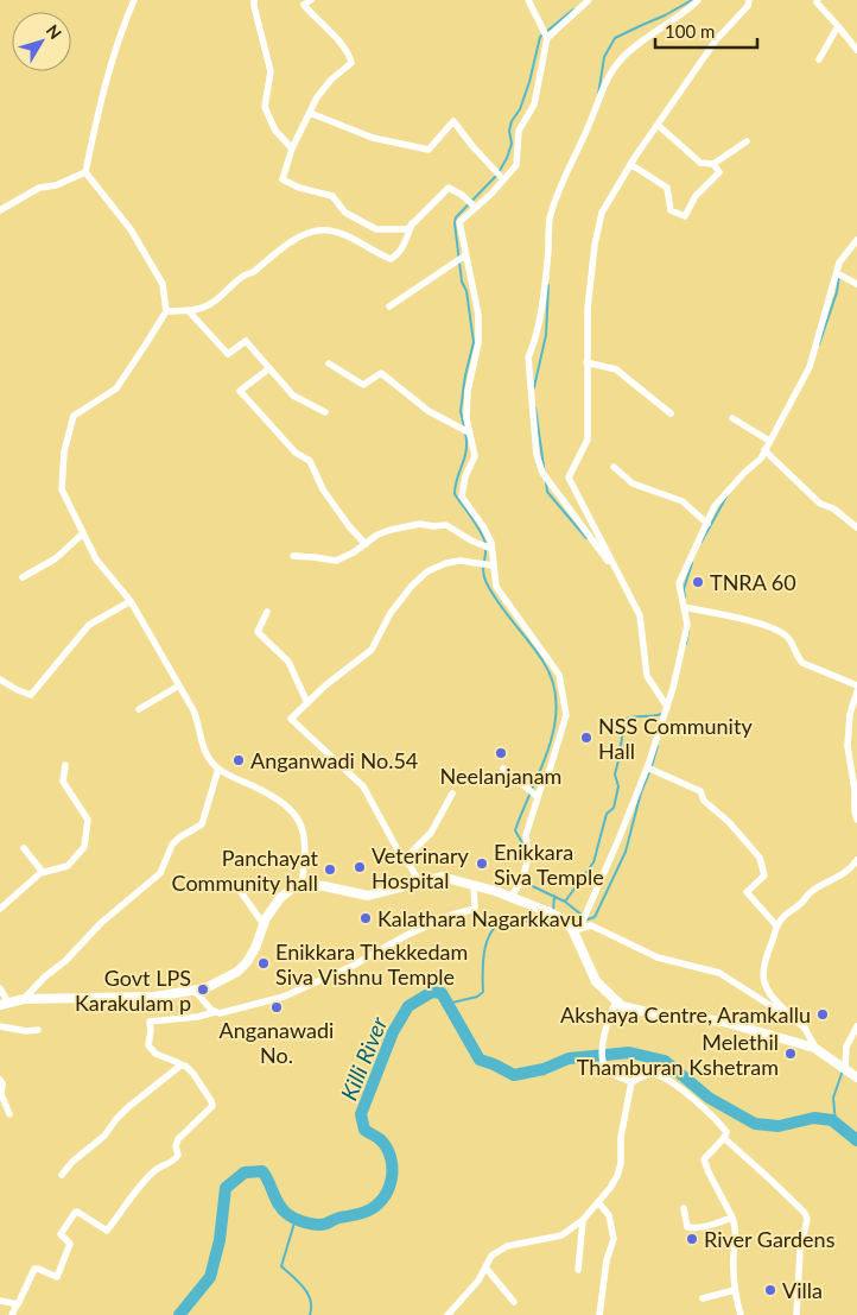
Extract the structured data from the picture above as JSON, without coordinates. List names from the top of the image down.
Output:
{
  "water": ["Killi River"],
  "places": [
    "TNRA 60",
    "NSS Community Hall",
    "Neelanjanam",
    "Anganwadi No.54",
    "Enikkara Siva Temple",
    "Veterinary Hospital",
    "Panchayat Community hall",
    "Kalathara Nagarkkavu",
    "Enikkara Thekkedam Siva Vishnu Temple",
    "Govt LPS Karakulam p",
    "Anganawadi No.",
    "Akshaya Centre, Aramkallu",
    "Melethil Thamburan Kshetram",
    "River Gardens",
    "Villa"
  ],
  "scale_bar": "100 m",
  "north": "top right"
}
